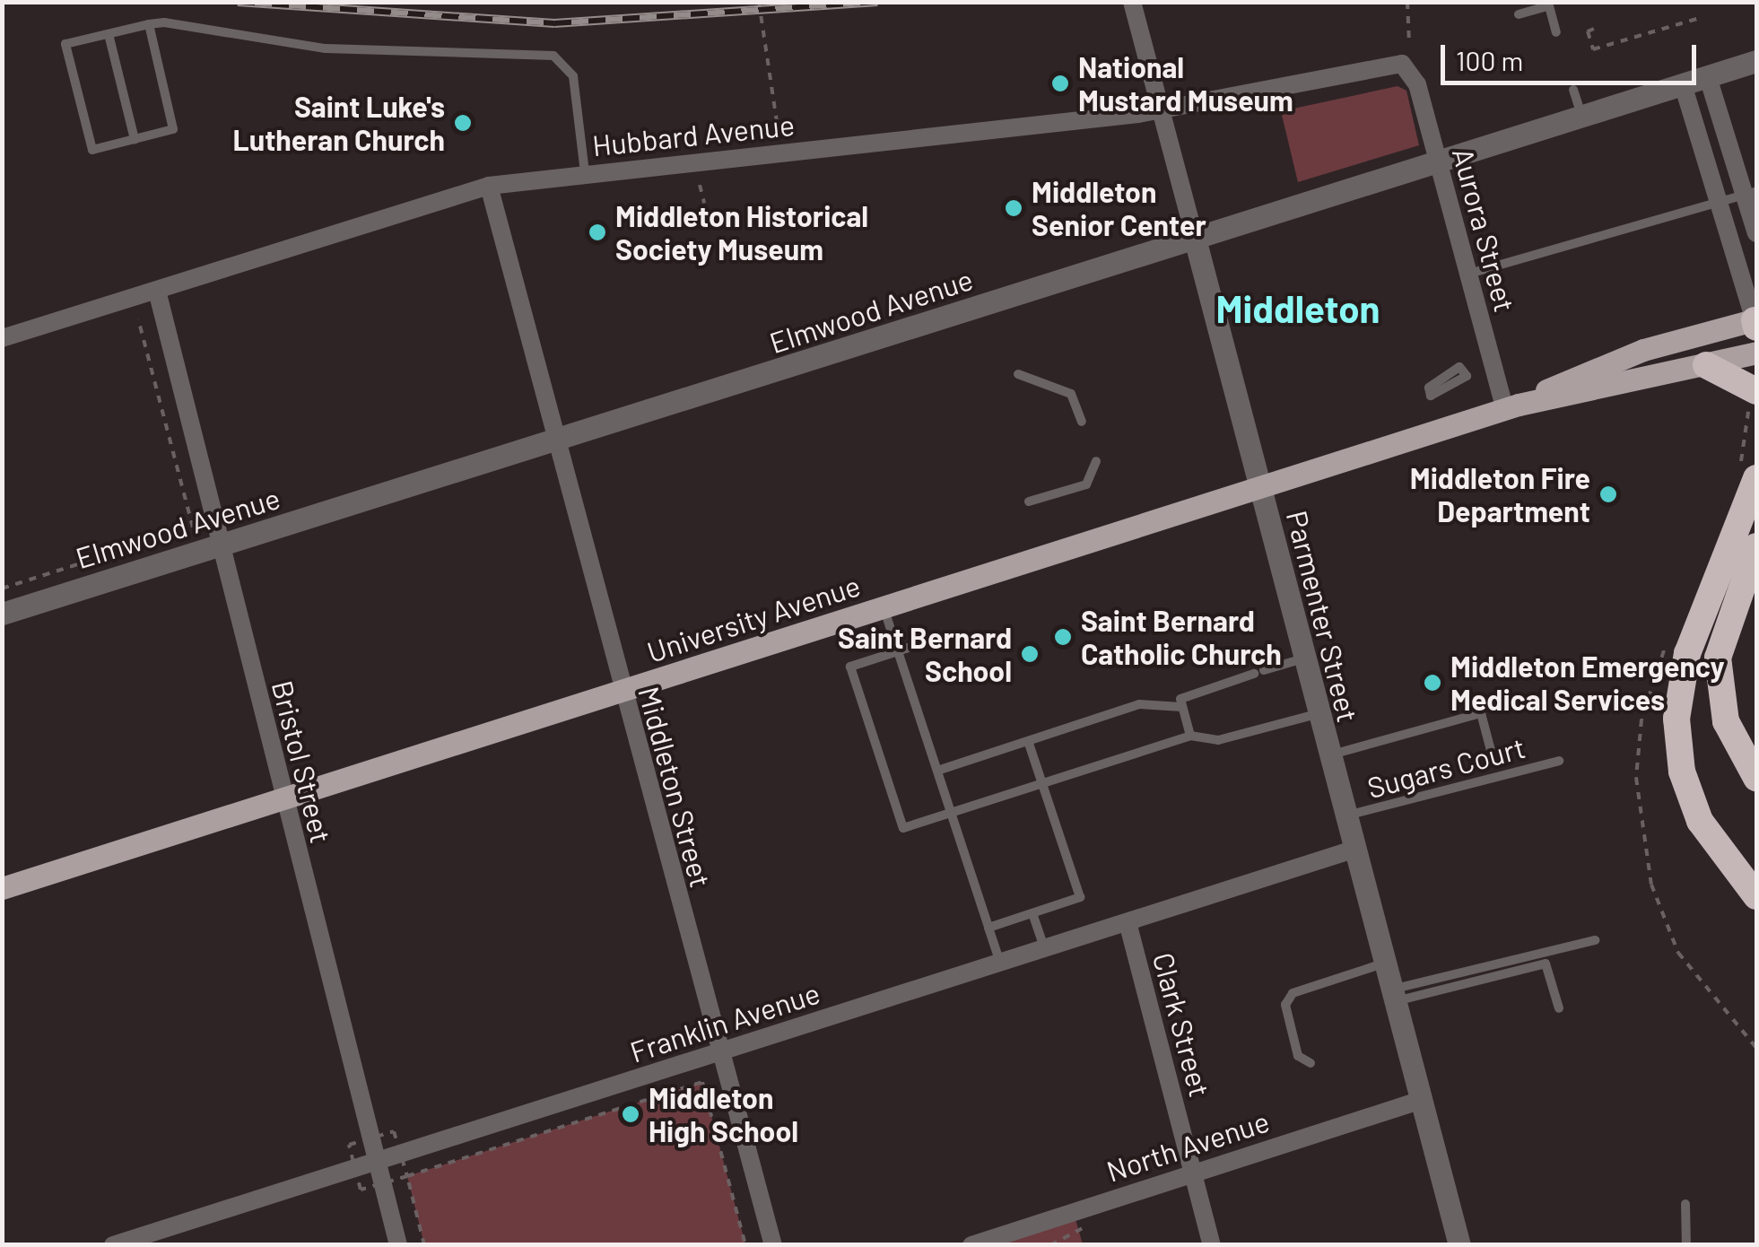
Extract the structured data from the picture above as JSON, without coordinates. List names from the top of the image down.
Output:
{
  "streets": {
    "main road": ["University Avenue"],
    "street": [
      "Hubbard Avenue",
      "Aurora Street",
      "Elmwood Avenue",
      "Parmenter Street",
      "Bristol Street",
      "Middleton Street",
      "Franklin Avenue",
      "Clark Street",
      "North Avenue"
    ],
    "lane": ["Sugars Court"]
  },
  "crossings": [
    ["Hubbard Avenue", "Aurora Street"],
    ["Hubbard Avenue", "Parmenter Street"],
    ["Hubbard Avenue", "Bristol Street"],
    ["Hubbard Avenue", "Middleton Street"],
    ["Aurora Street", "Elmwood Avenue"],
    ["Aurora Street", "University Avenue"],
    ["Elmwood Avenue", "Parmenter Street"],
    ["Elmwood Avenue", "Bristol Street"],
    ["Elmwood Avenue", "Middleton Street"],
    ["Parmenter Street", "University Avenue"],
    ["Parmenter Street", "Sugars Court"],
    ["Parmenter Street", "Franklin Avenue"],
    ["Parmenter Street", "North Avenue"],
    ["University Avenue", "Bristol Street"],
    ["University Avenue", "Middleton Street"],
    ["Bristol Street", "Franklin Avenue"],
    ["Middleton Street", "Franklin Avenue"],
    ["Franklin Avenue", "Clark Street"],
    ["Clark Street", "North Avenue"]
  ],
  "districts": ["Middleton"],
  "places": [
    "National Mustard Museum",
    "Saint Luke's Lutheran Church",
    "Middleton Senior Center",
    "Middleton Historical Society Museum",
    "Middleton Fire Department",
    "Saint Bernard Catholic Church",
    "Saint Bernard School",
    "Middleton Emergency Medical Services",
    "Middleton High School"
  ],
  "scale_bar": "100 m"
}
